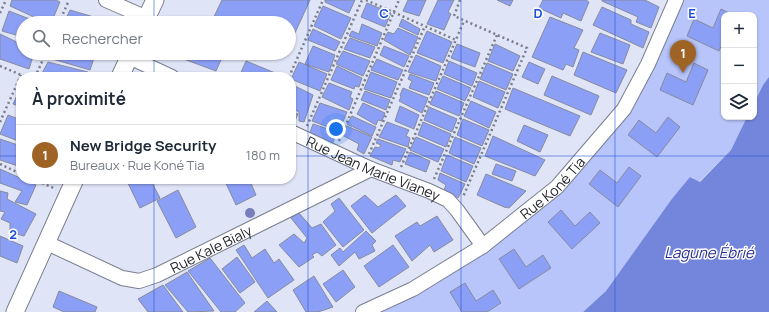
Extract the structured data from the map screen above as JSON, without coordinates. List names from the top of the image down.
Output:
{
  "streets": {
    "street": ["Rue Jean Marie Vianey", "Rue Koné Tia", "Rue Kale Bialy"]
  },
  "crossings": [
    ["Rue Jean Marie Vianey", "Rue Koné Tia"],
    ["Rue Jean Marie Vianey", "Rue Kale Bialy"]
  ],
  "water": ["Lagune Ébrié"],
  "page": {
    "map_buttons": ["+", "−"],
    "search": "Rechercher",
    "pins": "1",
    "heading": "À proximité",
    "list": [
      {
        "mark": "1",
        "name": "New Bridge Security",
        "note": "Bureaux · Rue Koné Tia",
        "value": "180 m"
      }
    ]
  },
  "grid": {
    "columns": ["C", "D", "E"],
    "rows": ["2"]
  }
}
